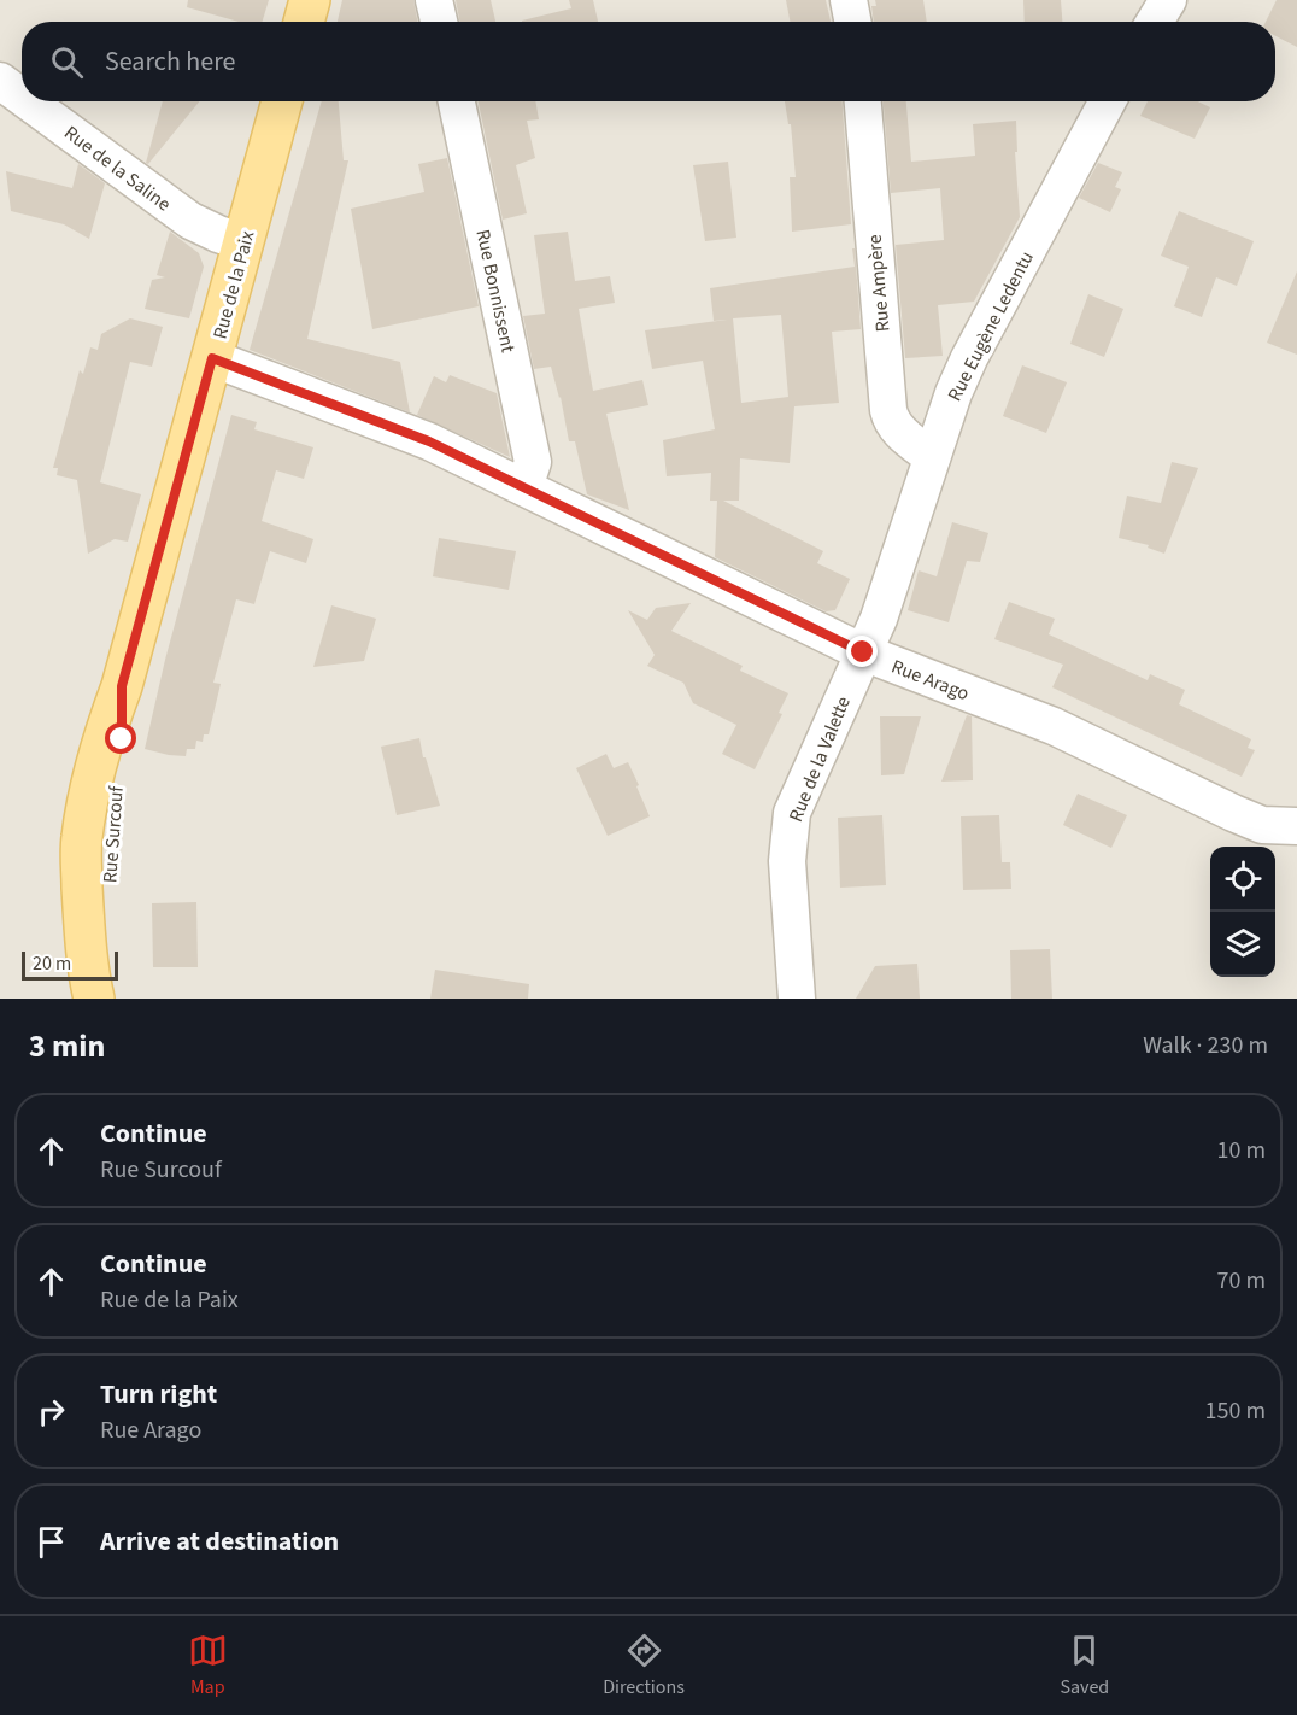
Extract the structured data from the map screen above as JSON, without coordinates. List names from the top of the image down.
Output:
{
  "streets": {
    "main road": ["Rue de la Paix", "Rue Surcouf"],
    "street": [
      "Rue de la Saline",
      "Rue Ampère",
      "Rue Bonnissent",
      "Rue Eugène Ledentu",
      "Rue Arago",
      "Rue de la Valette"
    ]
  },
  "crossings": [
    ["Rue de la Saline", "Rue de la Paix"],
    ["Rue Ampère", "Rue Eugène Ledentu"],
    ["Rue de la Paix", "Rue Arago"],
    ["Rue de la Paix", "Rue Surcouf"],
    ["Rue Bonnissent", "Rue Arago"],
    ["Rue Eugène Ledentu", "Rue Arago"],
    ["Rue Eugène Ledentu", "Rue de la Valette"],
    ["Rue Arago", "Rue de la Valette"]
  ],
  "scale_bar": "20 m",
  "page": {
    "search": "Search here",
    "scale": "20 m",
    "heading": ["3 min", "Walk · 230 m"],
    "list": [
      ["Continue", "Rue Surcouf", "10 m"],
      ["Continue", "Rue de la Paix", "70 m"],
      ["Turn right", "Rue Arago", "150 m"],
      "Arrive at destination"
    ],
    "nav": ["Map", "Directions", "Saved"]
  }
}
